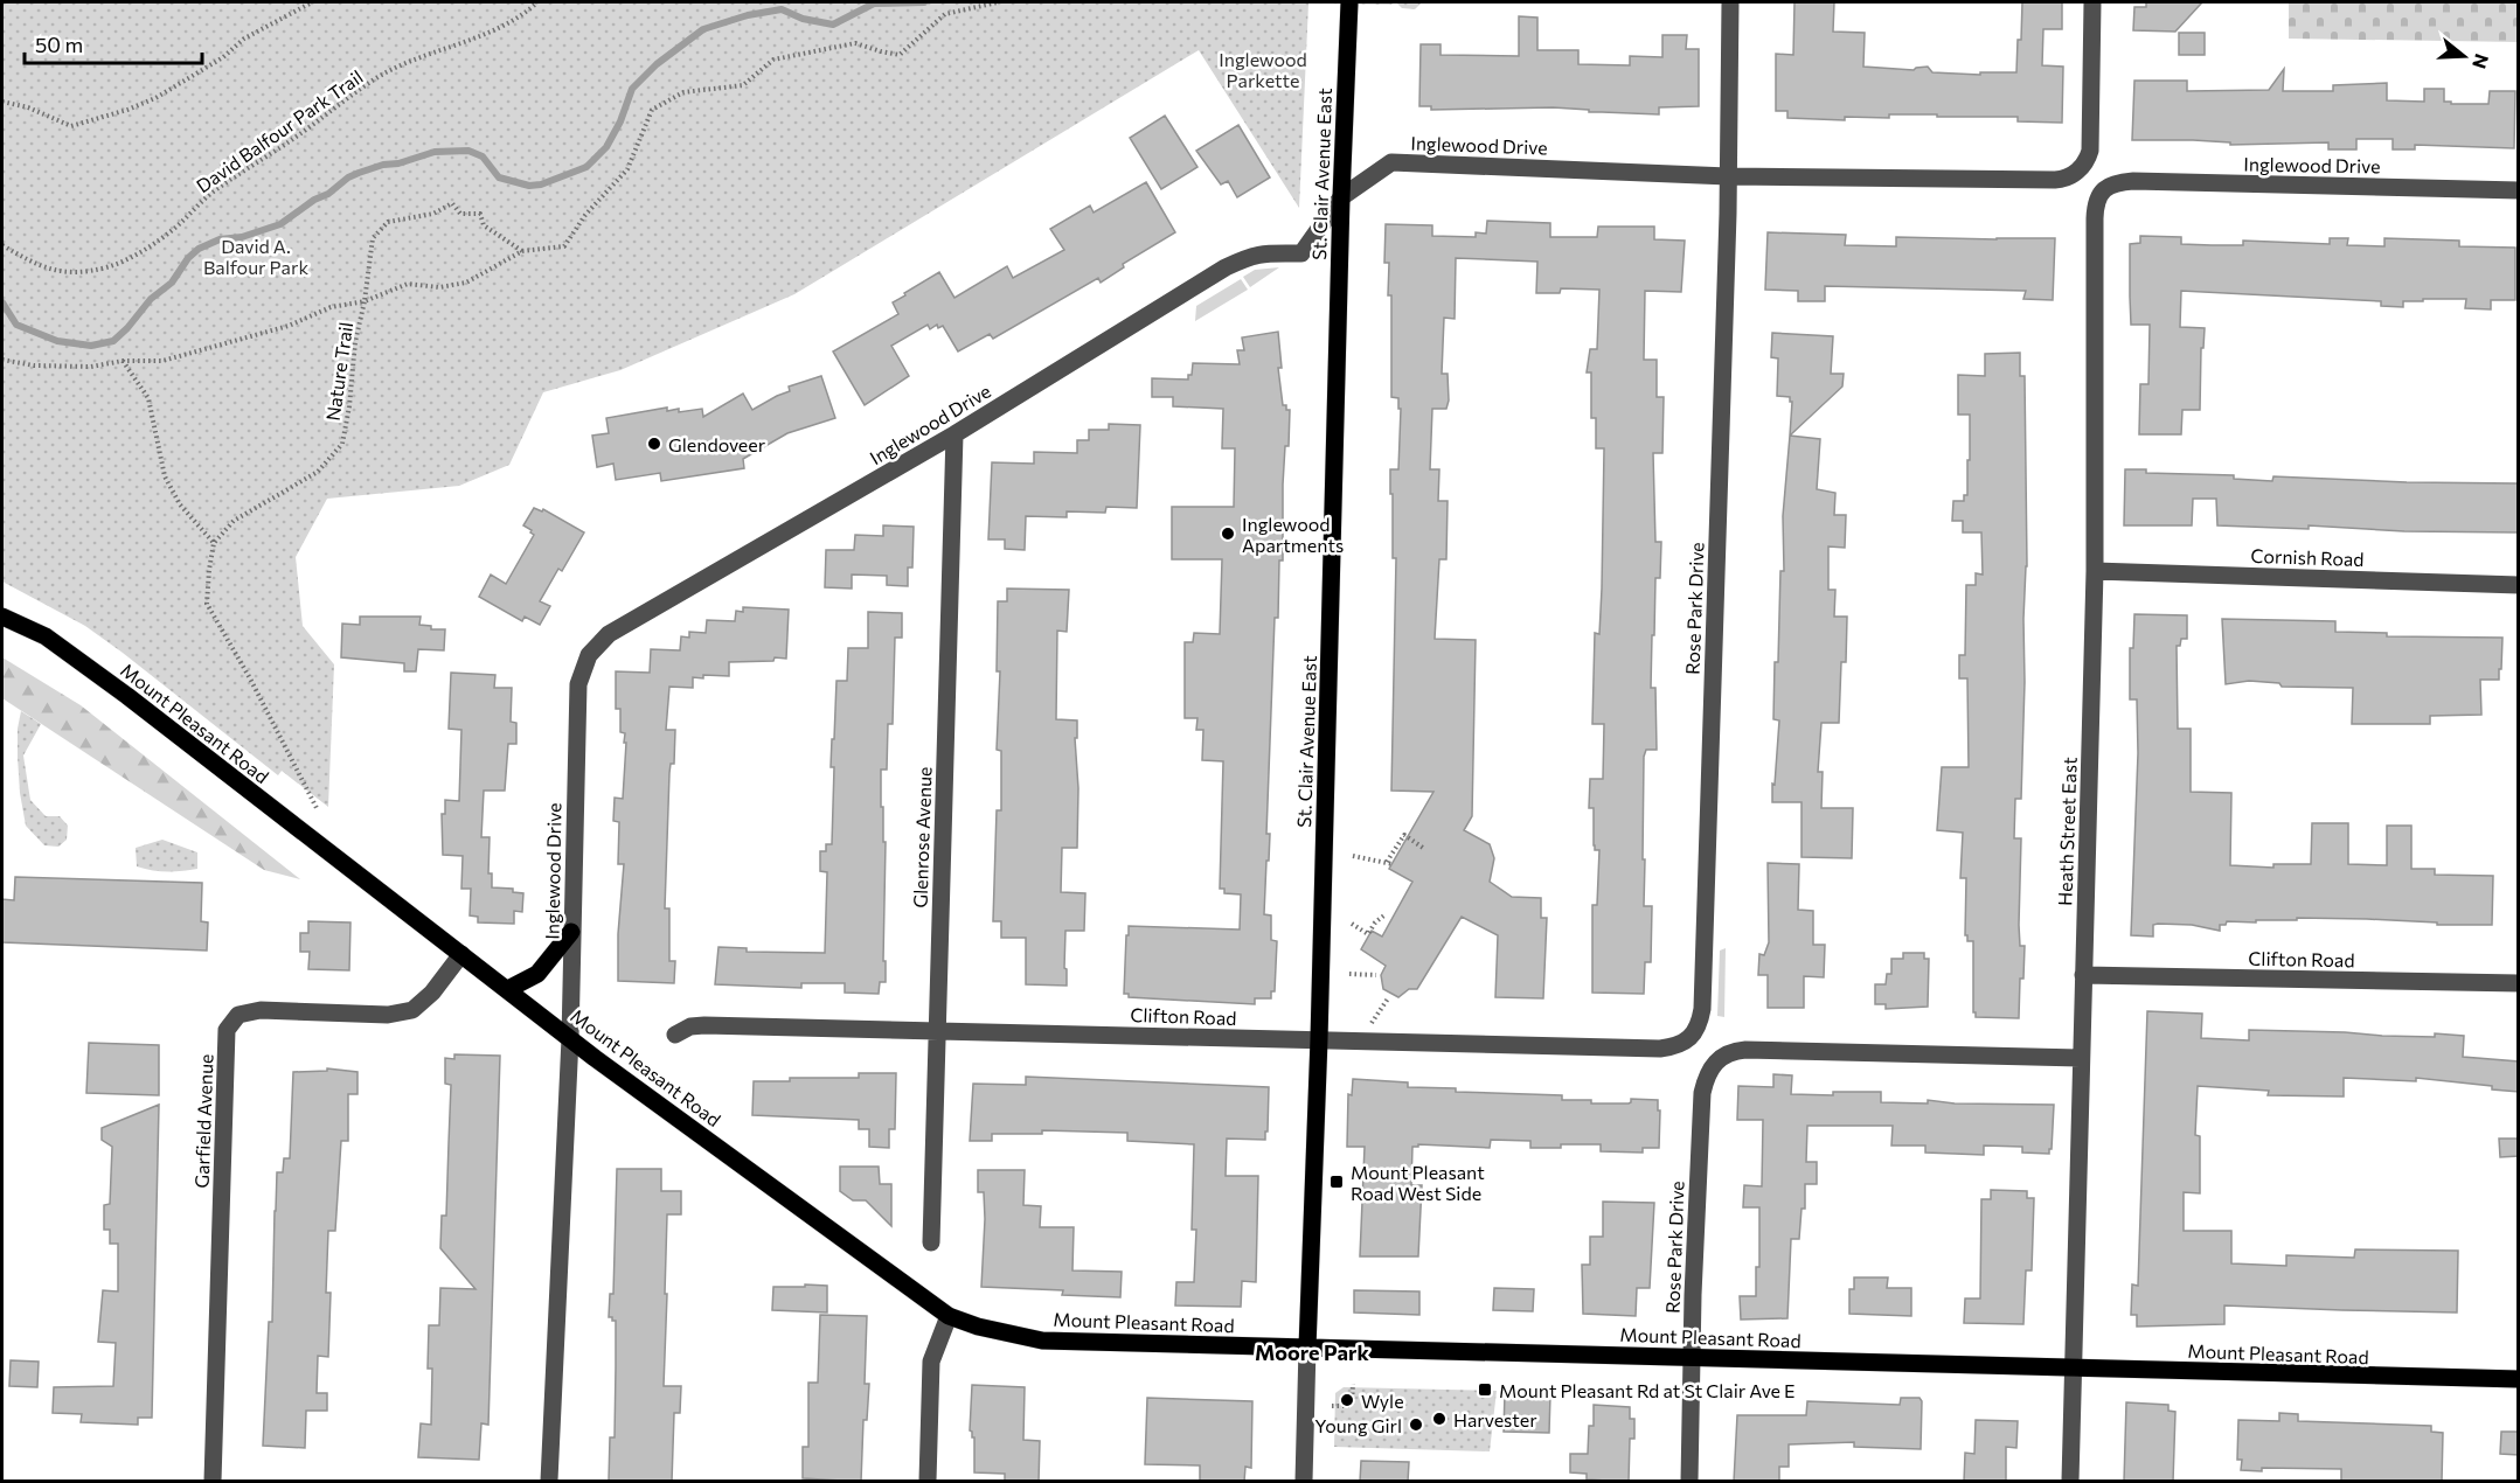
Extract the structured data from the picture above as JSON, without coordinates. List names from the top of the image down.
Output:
{
  "streets": {
    "main road": ["St. Clair Avenue East", "Mount Pleasant Road"],
    "street": [
      "Inglewood Drive",
      "Cornish Road",
      "Rose Park Drive",
      "Heath Street East",
      "Glenrose Avenue",
      "Clifton Road",
      "Garfield Avenue"
    ],
    "path": ["David Balfour Park Trail", "Nature Trail"]
  },
  "crossings": [
    ["Inglewood Drive", "St. Clair Avenue East"],
    ["Inglewood Drive", "Rose Park Drive"],
    ["Inglewood Drive", "Mount Pleasant Road"],
    ["Inglewood Drive", "Heath Street East"],
    ["Inglewood Drive", "Glenrose Avenue"],
    ["St. Clair Avenue East", "Mount Pleasant Road"],
    ["St. Clair Avenue East", "Clifton Road"],
    ["Cornish Road", "Heath Street East"],
    ["Rose Park Drive", "Mount Pleasant Road"],
    ["Rose Park Drive", "Heath Street East"],
    ["Rose Park Drive", "Clifton Road"],
    ["Mount Pleasant Road", "Heath Street East"],
    ["Mount Pleasant Road", "Garfield Avenue"],
    ["Heath Street East", "Clifton Road"],
    ["Glenrose Avenue", "Clifton Road"]
  ],
  "districts": ["Moore Park"],
  "parks": ["Inglewood Parkette", "David A. Balfour Park"],
  "places": {
    "other": [
      "Glendoveer",
      "Inglewood Apartments",
      "Wyle",
      "Harvester",
      "Young Girl"
    ],
    "transit": ["Mount Pleasant Road West Side", "Mount Pleasant Rd at St Clair Ave E"]
  },
  "scale_bar": "50 m",
  "north": "right"
}
